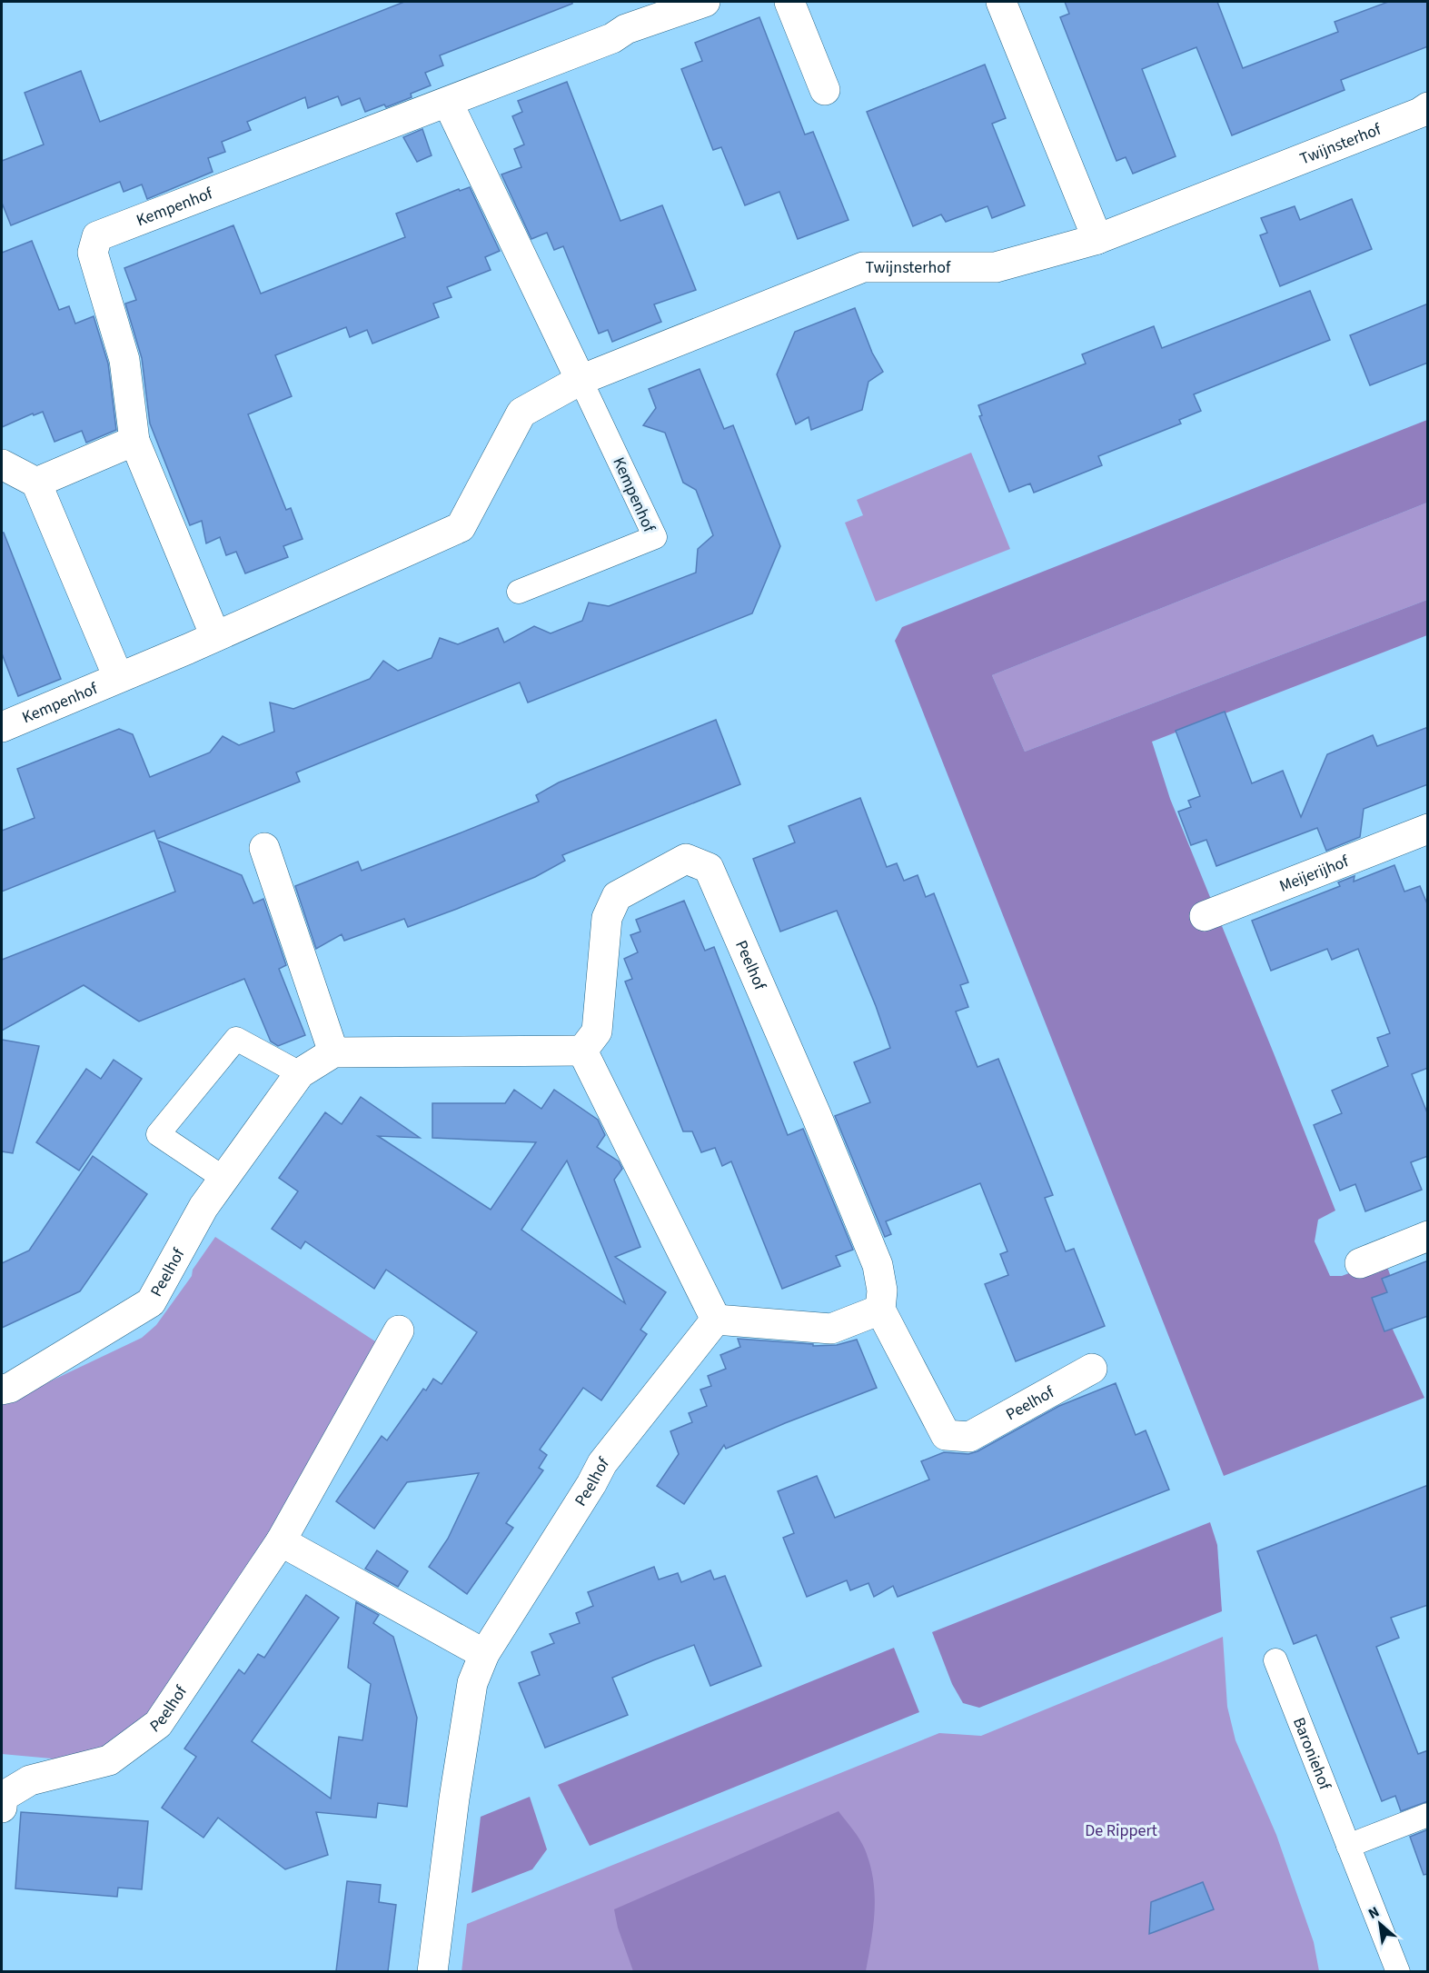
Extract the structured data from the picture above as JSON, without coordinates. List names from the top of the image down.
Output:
{
  "streets": {
    "street": [
      "Twijnsterhof",
      "Kempenhof",
      "Meijerijhof",
      "Peelhof"
    ],
    "lane": ["Baroniehof"]
  },
  "crossings": [
    ["Twijnsterhof", "Kempenhof"]
  ],
  "parks": ["De Rippert"],
  "north": "top left"
}
